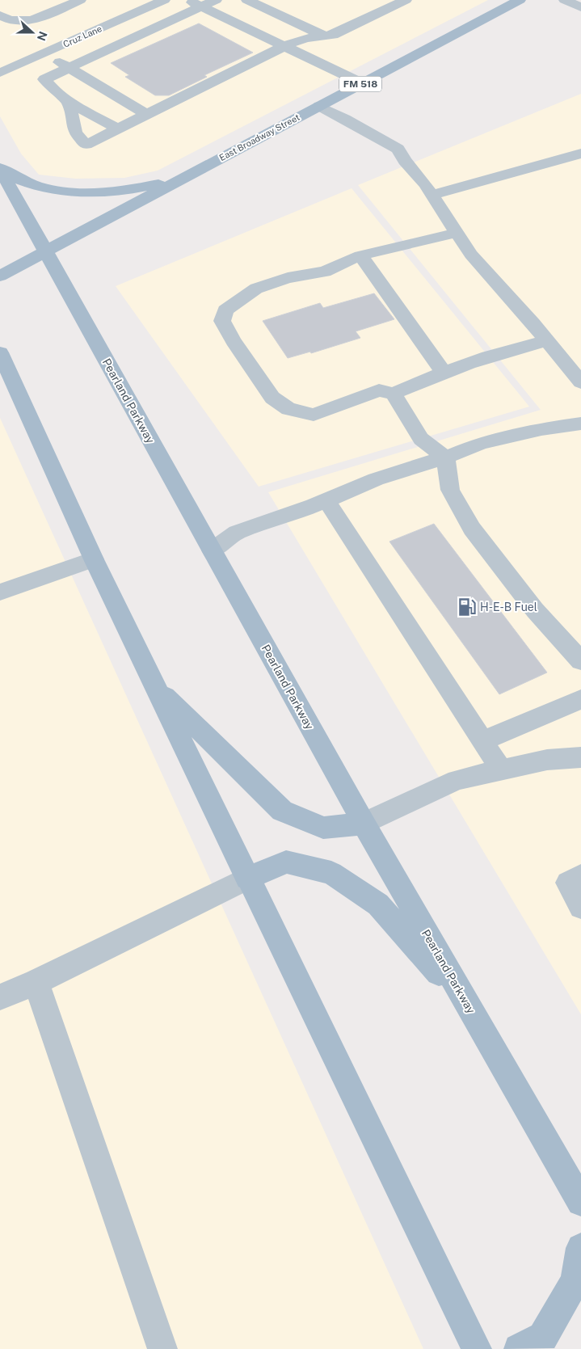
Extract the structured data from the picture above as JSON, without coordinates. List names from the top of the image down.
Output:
{
  "streets": {
    "main road": ["FM 518", "East Broadway Street", "Pearland Parkway"],
    "street": ["Cruz Lane"]
  },
  "crossings": [
    ["East Broadway Street", "Pearland Parkway"]
  ],
  "places": {
    "fuel station": ["H-E-B Fuel"]
  },
  "north": "right"
}
